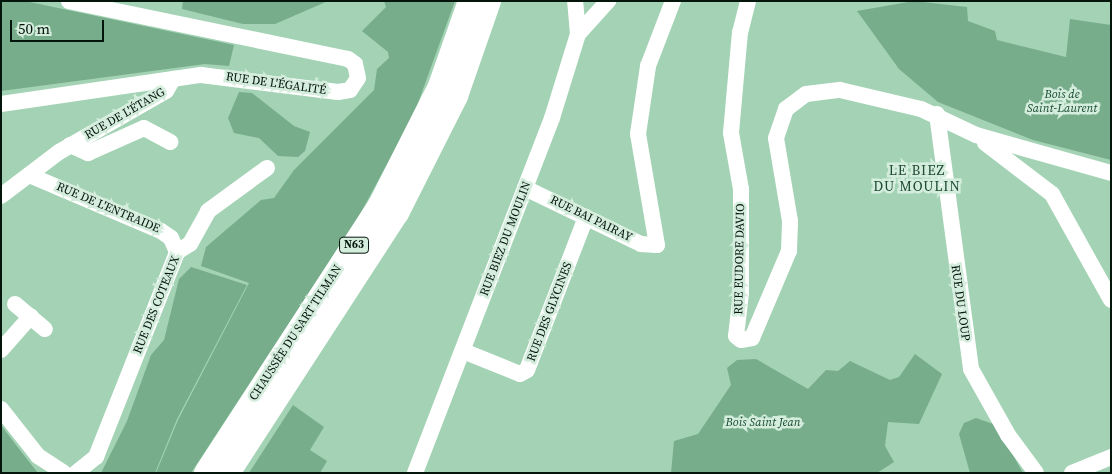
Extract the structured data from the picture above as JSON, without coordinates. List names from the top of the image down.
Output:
{
  "streets": {
    "highway": ["N63", "CHAUSSÉE DU SART TILMAN"],
    "street": [
      "RUE DE L'ÉGALITÉ",
      "RUE DE L'ÉTANG",
      "RUE DE L'ENTRAIDE",
      "RUE BAI PAIRAY",
      "RUE BIEZ DU MOULIN",
      "RUE EUDORE DAVIO",
      "RUE DU LOUP",
      "RUE DES COTEAUX",
      "RUE DES GLYCINES"
    ]
  },
  "crossings": [
    ["RUE DE L'ÉGALITÉ", "RUE DE L'ÉTANG"],
    ["RUE DE L'ÉTANG", "RUE DE L'ENTRAIDE"],
    ["RUE DE L'ENTRAIDE", "RUE DES COTEAUX"],
    ["RUE BAI PAIRAY", "RUE BIEZ DU MOULIN"],
    ["RUE BAI PAIRAY", "RUE DES GLYCINES"],
    ["RUE BIEZ DU MOULIN", "RUE DES GLYCINES"],
    ["RUE EUDORE DAVIO", "RUE DU LOUP"]
  ],
  "districts": ["LE BIEZ DU MOULIN"],
  "parks": ["Bois de Saint-Laurent", "Bois Saint Jean"],
  "scale_bar": "50 m"
}
